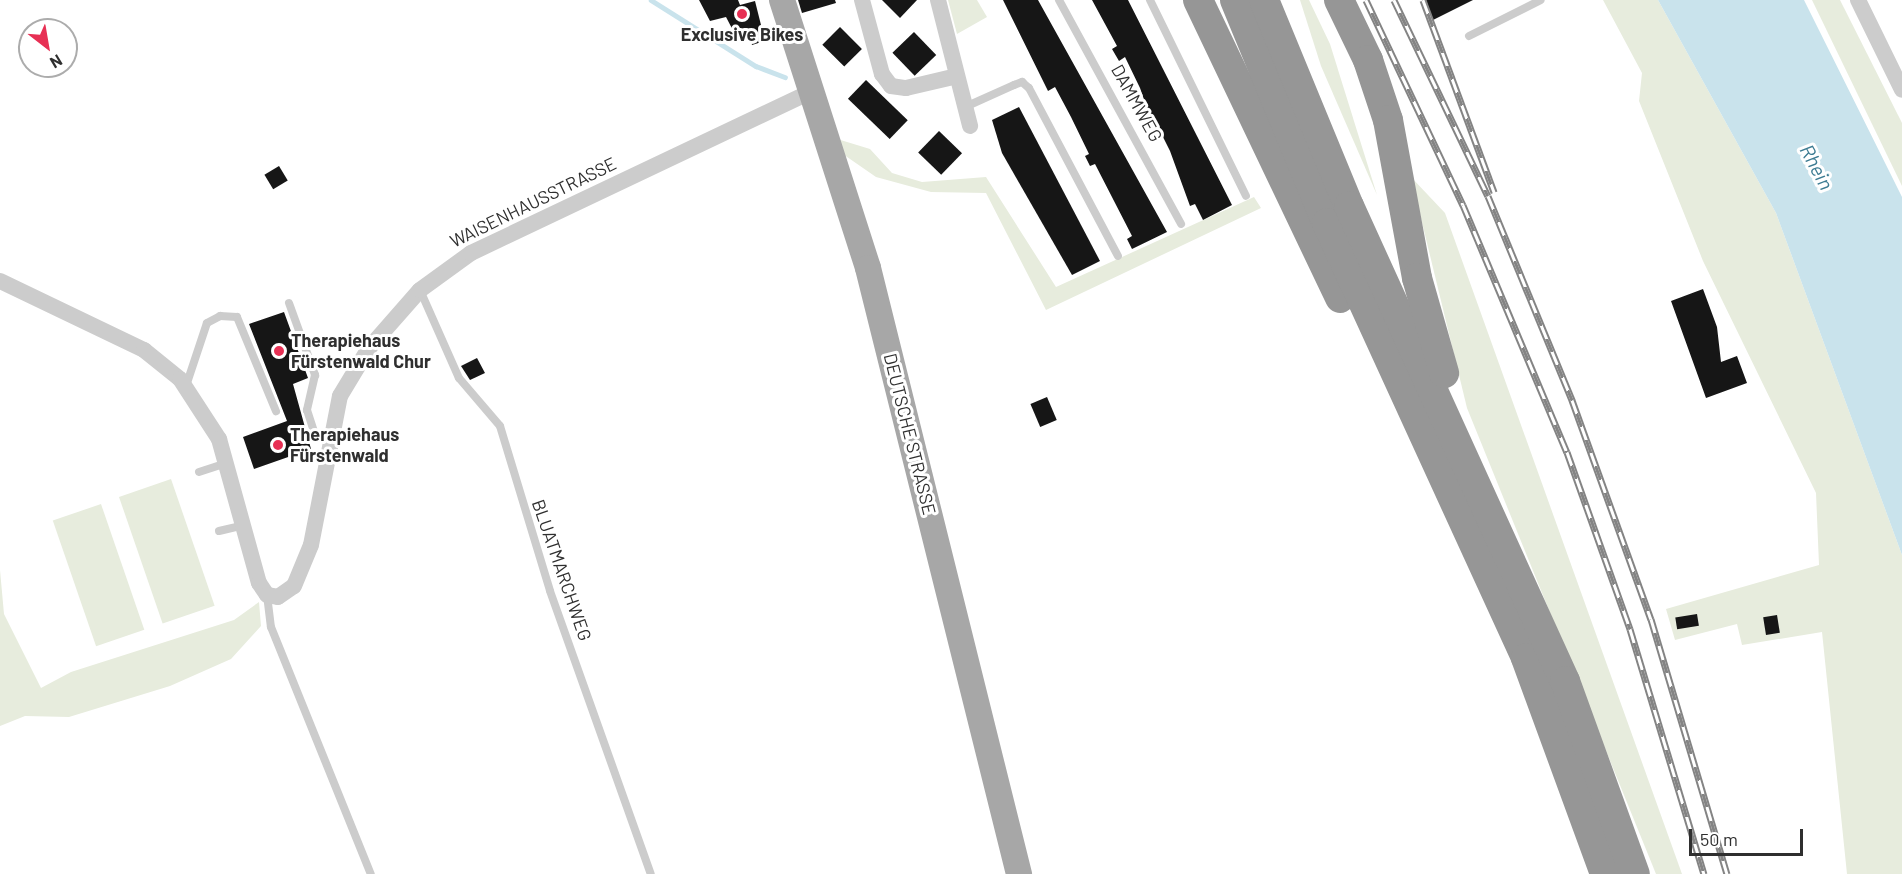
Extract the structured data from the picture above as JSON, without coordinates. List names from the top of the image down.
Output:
{
  "streets": {
    "main road": ["DEUTSCHE STRASSE"],
    "street": ["WAISENHAUSSTRASSE"],
    "lane": ["DAMMWEG", "BLUATMARCHWEG"]
  },
  "crossings": [
    ["WAISENHAUSSTRASSE", "DEUTSCHE STRASSE"],
    ["WAISENHAUSSTRASSE", "BLUATMARCHWEG"]
  ],
  "water": ["Rhein"],
  "places": ["Exclusive Bikes", "Therapiehaus Fürstenwald Chur", "Therapiehaus Fürstenwald"],
  "scale_bar": "50 m",
  "north": "bottom right"
}
